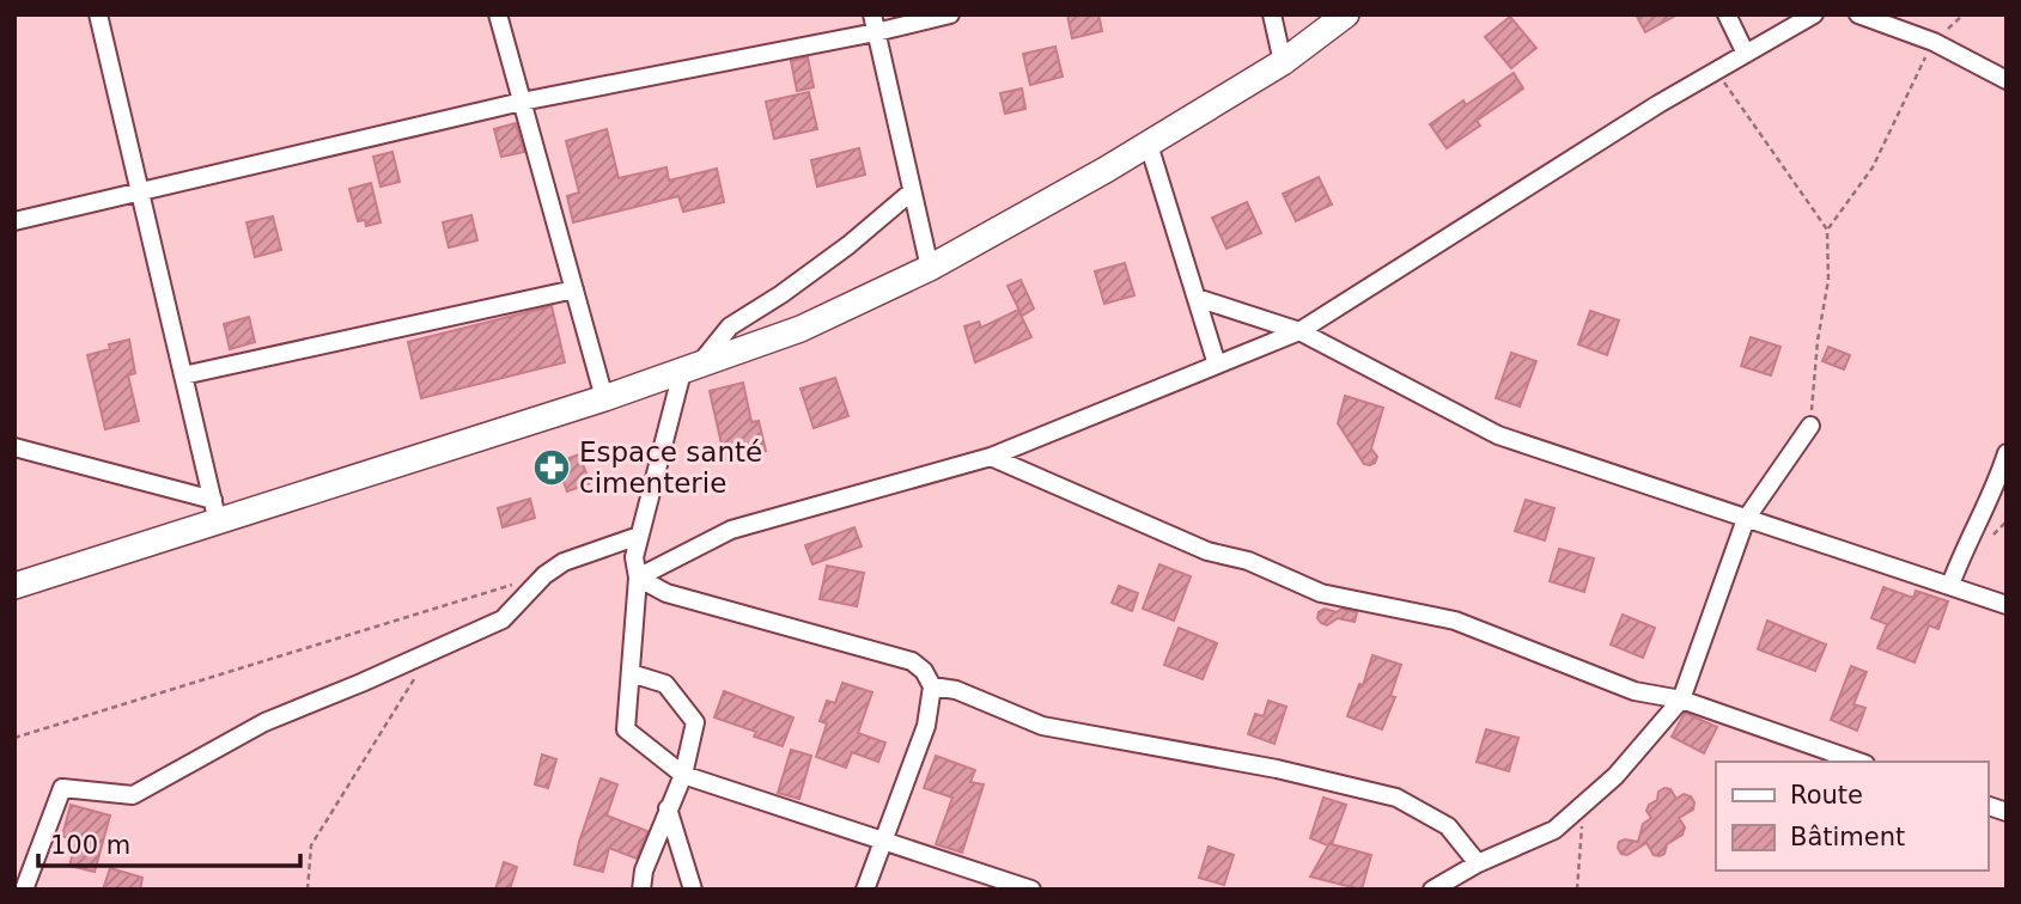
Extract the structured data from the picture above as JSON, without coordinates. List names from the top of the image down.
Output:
{
  "places": {
    "pharmacy": ["Espace santé cimenterie"]
  },
  "legend": ["Route", "Bâtiment"],
  "scale_bar": "100 m"
}
